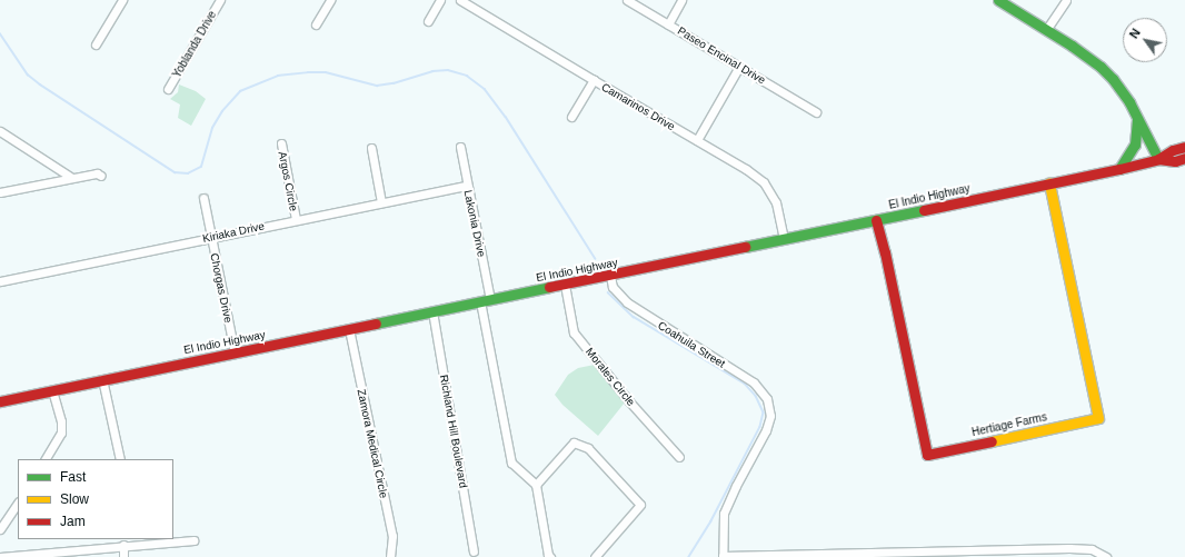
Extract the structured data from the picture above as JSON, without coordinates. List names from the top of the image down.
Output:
{
  "streets": {
    "main road": ["El Indio Highway", "Hertiage Farms"],
    "street": [
      "Yoblanda Drive",
      "Paseo Encinal Drive",
      "Camarinos Drive",
      "Argos Circle",
      "Lakonia Drive",
      "Kiriaka Drive",
      "Chorgas Drive",
      "Coahuila Street",
      "Morales Circle",
      "Richland Hill Boulevard",
      "Zamora Medical Circle"
    ]
  },
  "crossings": [
    ["Camarinos Drive", "El Indio Highway"],
    ["Argos Circle", "Kiriaka Drive"],
    ["El Indio Highway", "Lakonia Drive"],
    ["El Indio Highway", "Chorgas Drive"],
    ["El Indio Highway", "Coahuila Street"],
    ["El Indio Highway", "Morales Circle"],
    ["El Indio Highway", "Hertiage Farms"],
    ["El Indio Highway", "Richland Hill Boulevard"],
    ["El Indio Highway", "Zamora Medical Circle"],
    ["Lakonia Drive", "Kiriaka Drive"],
    ["Kiriaka Drive", "Chorgas Drive"]
  ],
  "legend": ["Fast", "Slow", "Jam"],
  "north": "top left"
}
